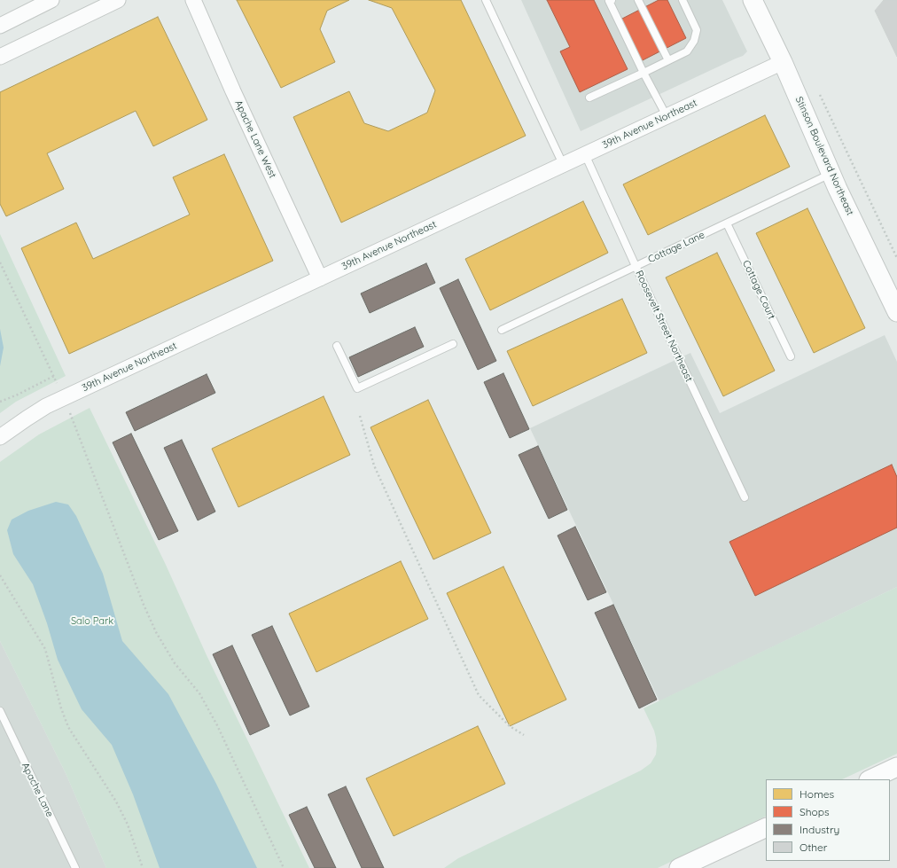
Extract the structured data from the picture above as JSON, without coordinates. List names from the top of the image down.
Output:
{
  "streets": {
    "street": ["39th Avenue Northeast", "Apache Lane West", "Stinson Boulevard Northeast"],
    "lane": [
      "Cottage Lane",
      "Cottage Court",
      "Roosevelt Street Northeast",
      "Apache Lane"
    ]
  },
  "crossings": [
    ["39th Avenue Northeast", "Apache Lane West"],
    ["39th Avenue Northeast", "Stinson Boulevard Northeast"],
    ["39th Avenue Northeast", "Roosevelt Street Northeast"],
    ["Stinson Boulevard Northeast", "Cottage Lane"],
    ["Cottage Lane", "Cottage Court"],
    ["Cottage Lane", "Roosevelt Street Northeast"]
  ],
  "parks": ["Salo Park"],
  "legend": [
    "Homes",
    "Shops",
    "Industry",
    "Other"
  ]
}
